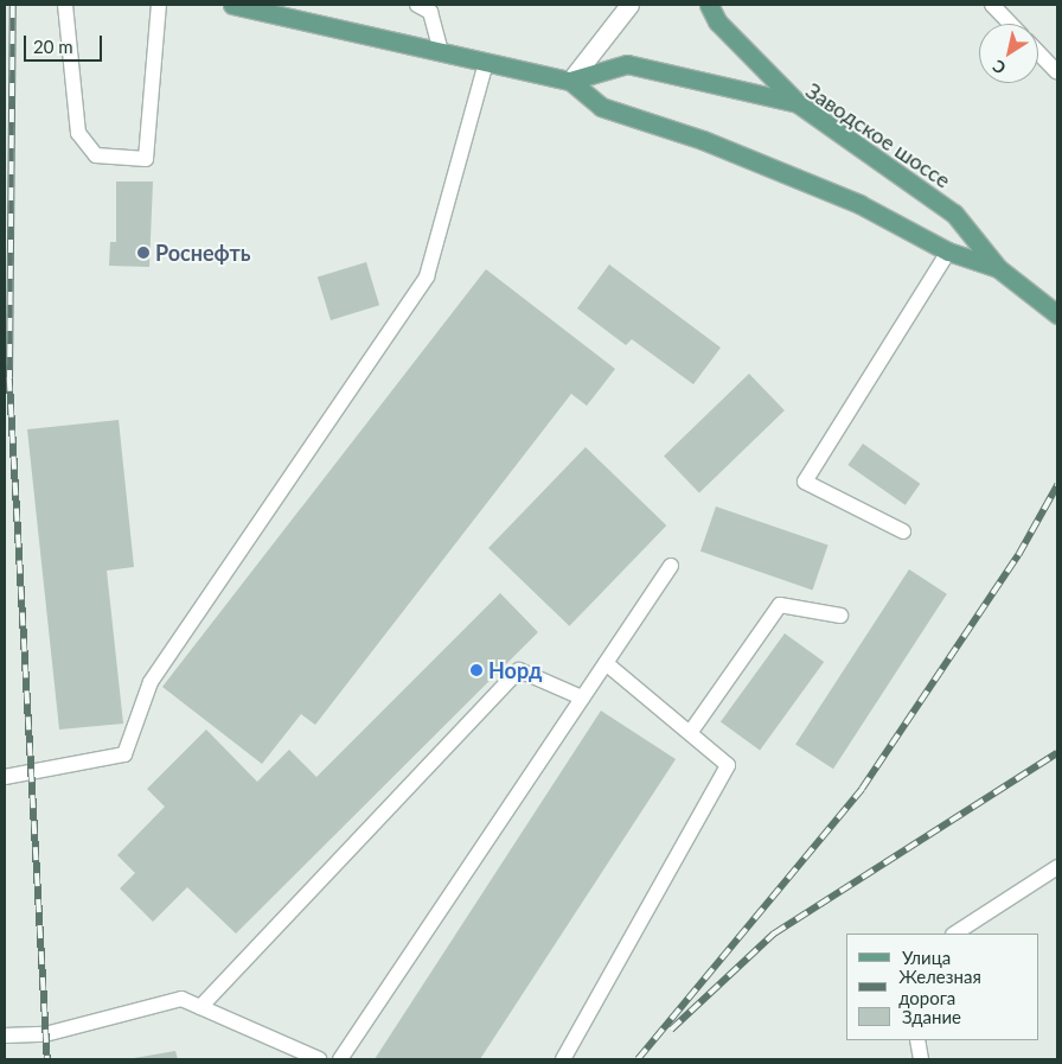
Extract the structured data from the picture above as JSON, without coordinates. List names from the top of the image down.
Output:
{
  "streets": {
    "main road": ["Заводское шоссе"]
  },
  "places": ["Роснефть", "Норд"],
  "legend": ["Улица", "Железная дорога", "Здание"],
  "scale_bar": "20 m",
  "north": "bottom left"
}
